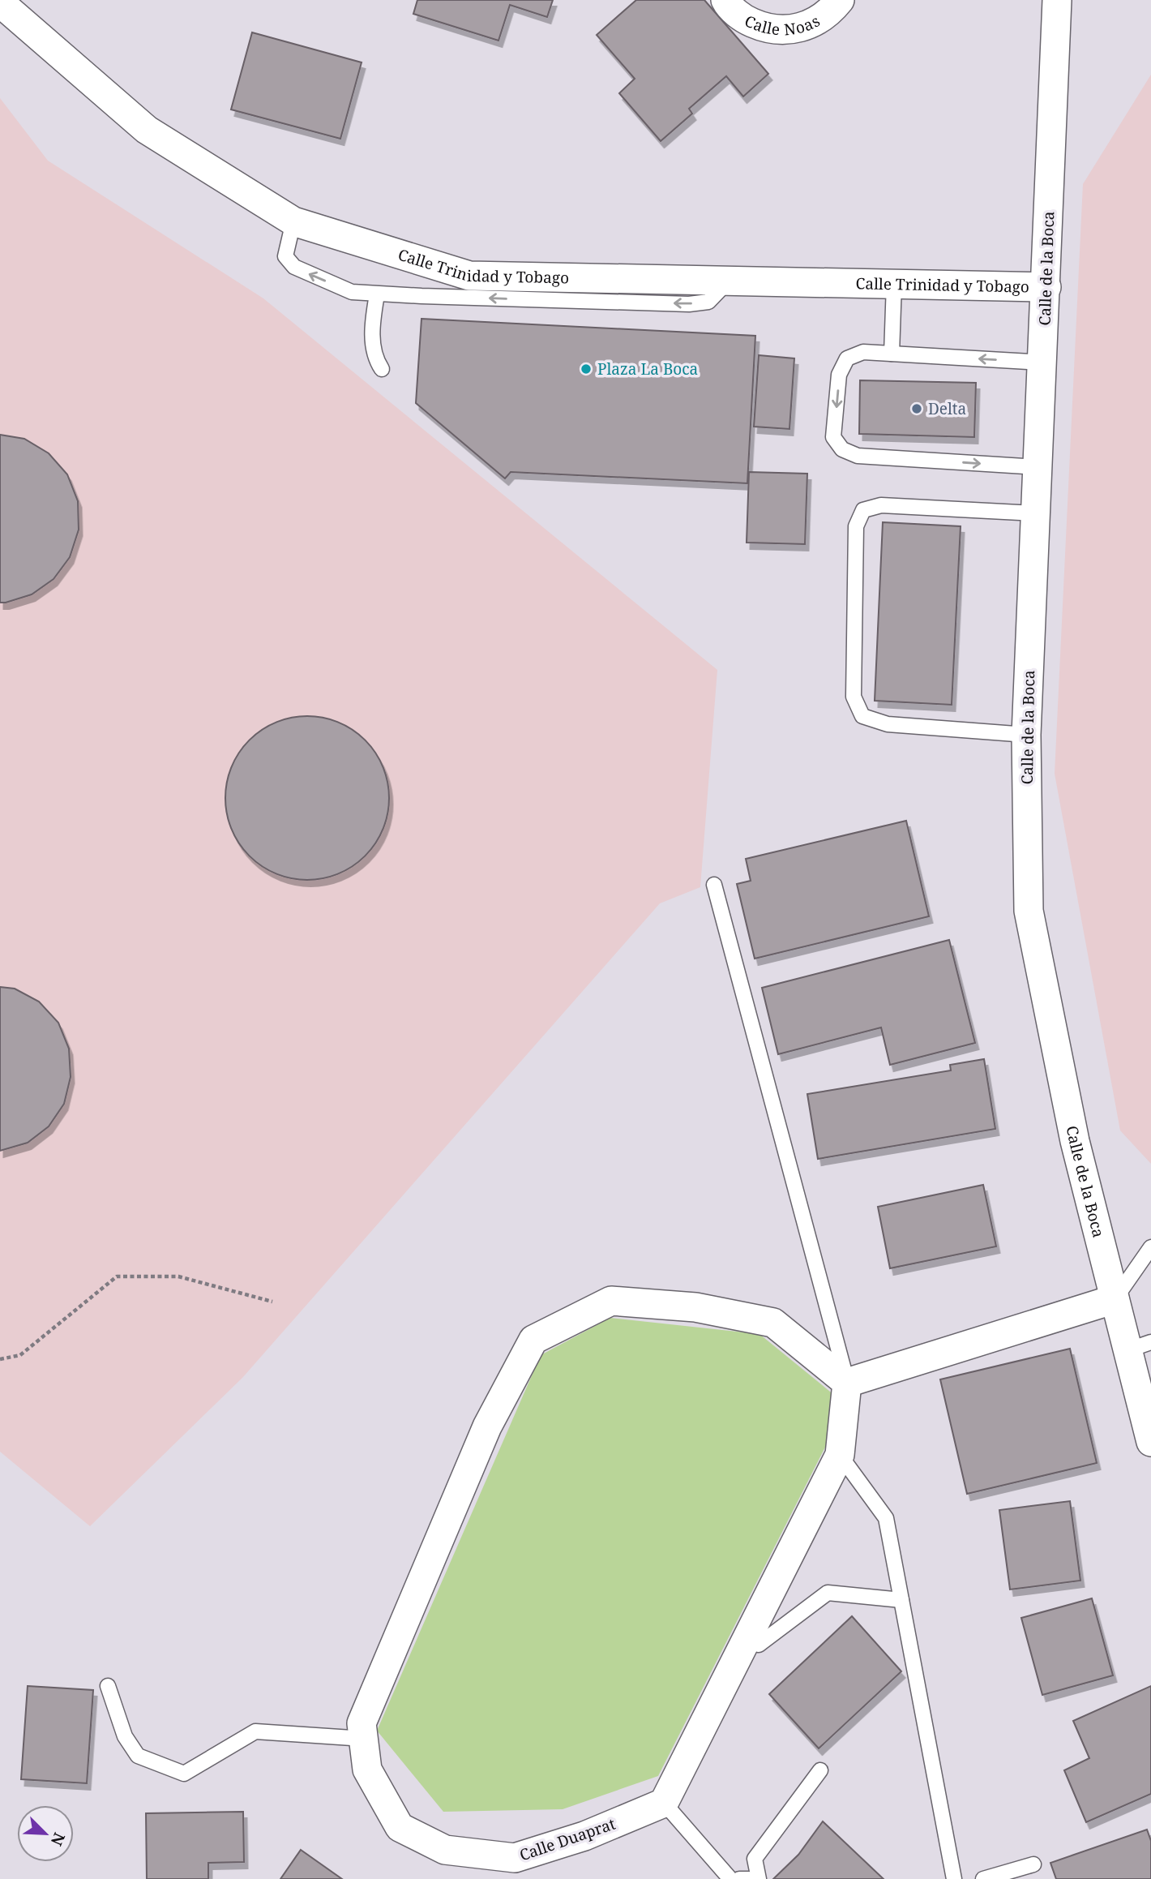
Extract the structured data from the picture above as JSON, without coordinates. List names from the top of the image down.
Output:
{
  "streets": {
    "street": [
      "Calle Noas",
      "Calle Trinidad y Tobago",
      "Calle de la Boca",
      "Calle Duaprat"
    ]
  },
  "crossings": [
    ["Calle Trinidad y Tobago", "Calle de la Boca"]
  ],
  "places": ["Plaza La Boca", "Delta"],
  "north": "bottom right"
}
